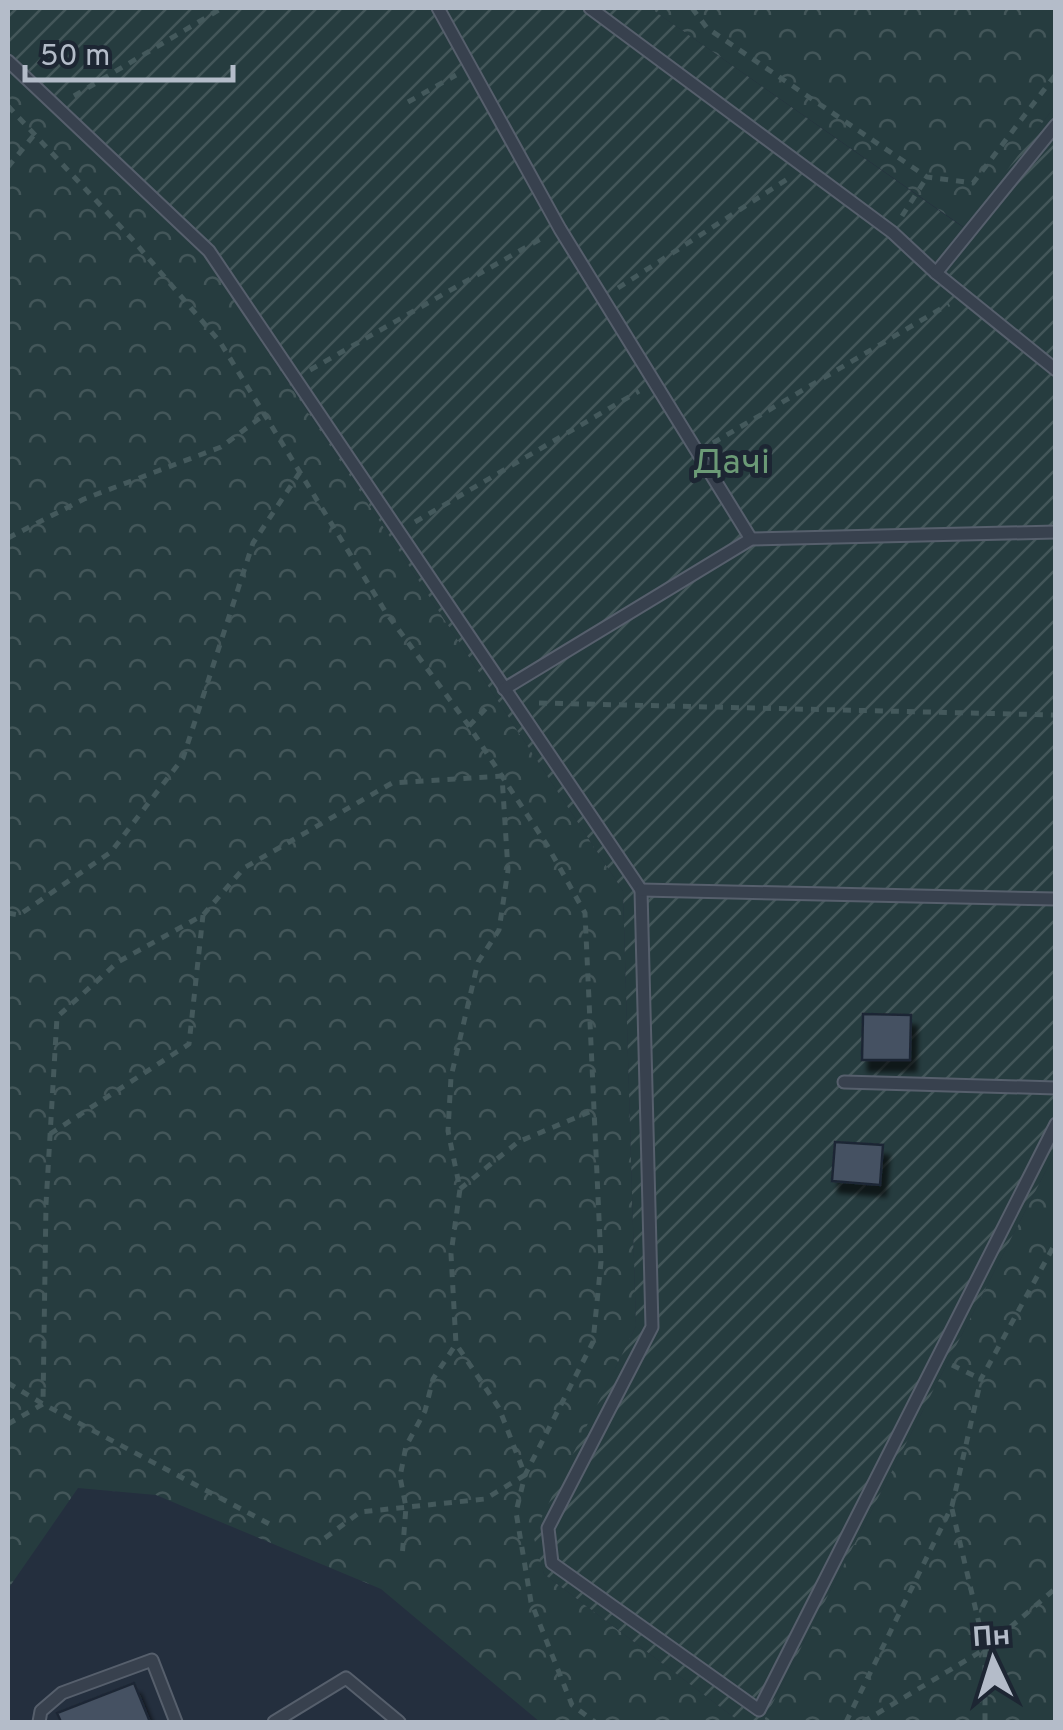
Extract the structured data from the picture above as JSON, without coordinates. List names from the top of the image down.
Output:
{
  "parks": ["Дачі"],
  "scale_bar": "50 m",
  "north": "top"
}
